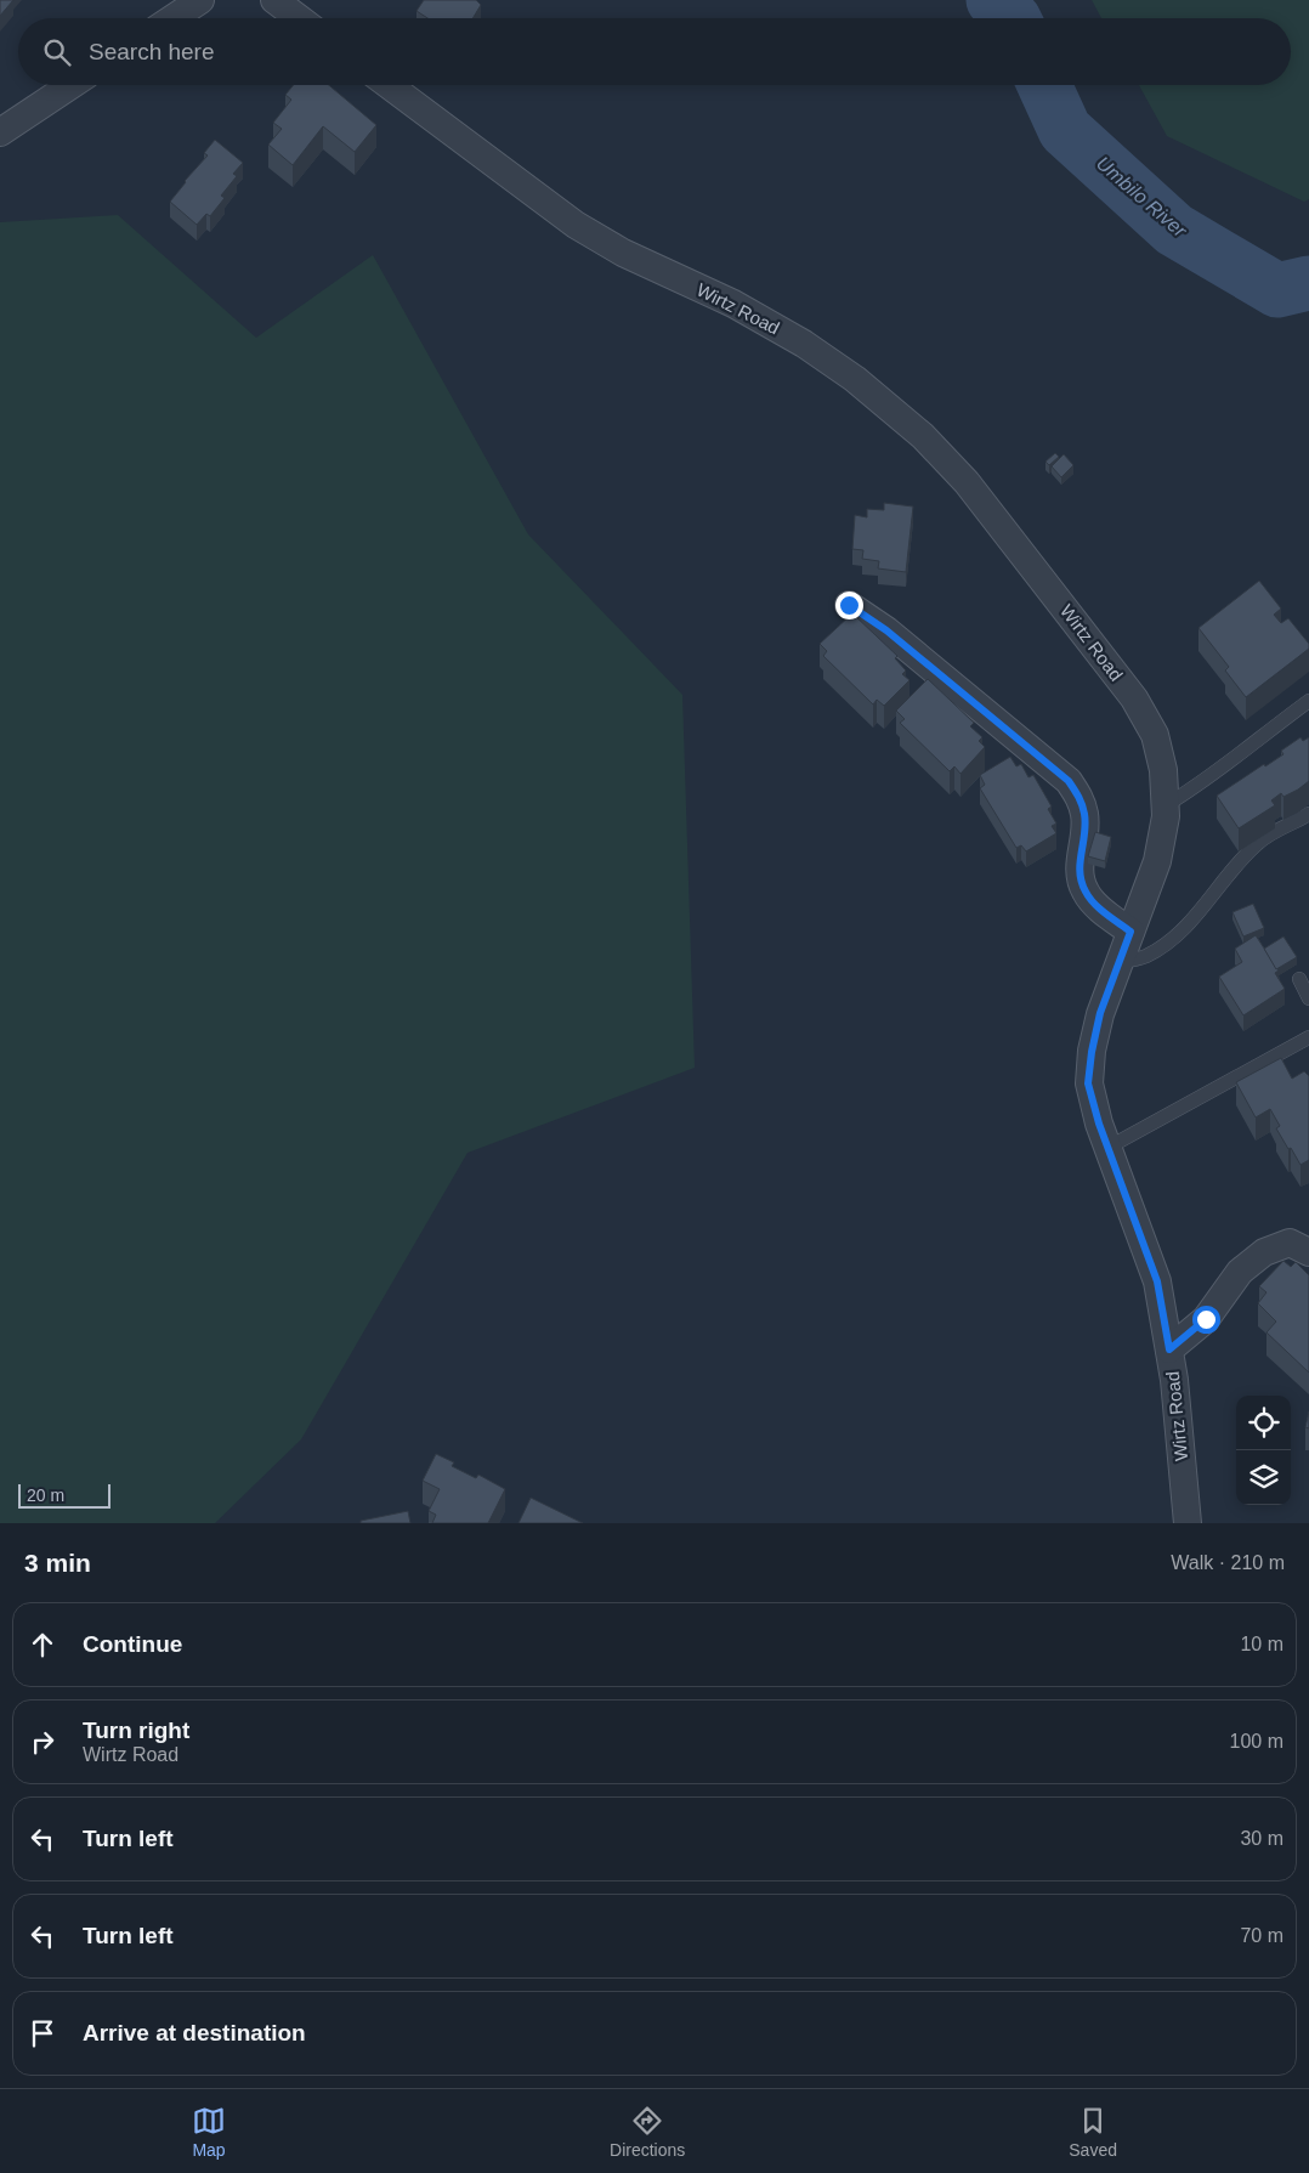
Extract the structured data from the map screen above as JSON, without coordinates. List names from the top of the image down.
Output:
{
  "streets": {
    "street": ["Wirtz Road"]
  },
  "water": ["Umbilo River"],
  "scale_bar": "20 m",
  "page": {
    "search": "Search here",
    "scale": "20 m",
    "heading": ["3 min", "Walk · 210 m"],
    "list": [
      ["Continue", "10 m"],
      ["Turn right", "Wirtz Road", "100 m"],
      ["Turn left", "30 m"],
      ["Turn left", "70 m"],
      "Arrive at destination"
    ],
    "nav": ["Map", "Directions", "Saved"]
  }
}
